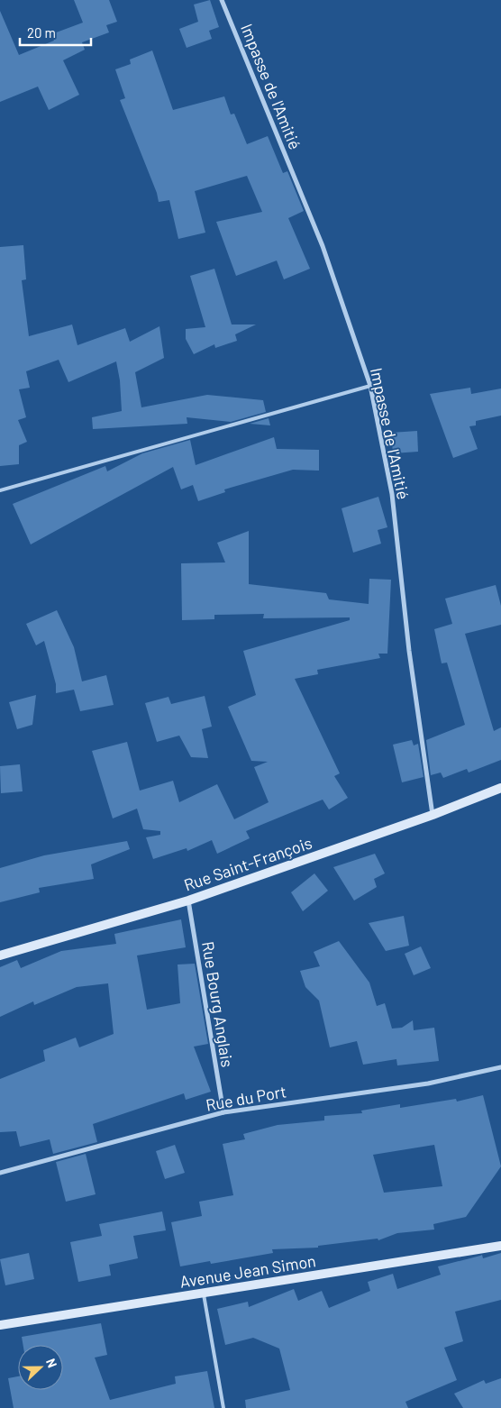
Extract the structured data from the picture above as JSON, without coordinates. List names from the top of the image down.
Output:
{
  "streets": {
    "street": [
      "Impasse de l'Amitié",
      "Rue Saint-François",
      "Rue Bourg Anglais",
      "Rue du Port",
      "Avenue Jean Simon"
    ]
  },
  "crossings": [
    ["Impasse de l'Amitié", "Rue Saint-François"],
    ["Rue Saint-François", "Rue Bourg Anglais"],
    ["Rue Bourg Anglais", "Rue du Port"]
  ],
  "scale_bar": "20 m",
  "north": "right"
}
